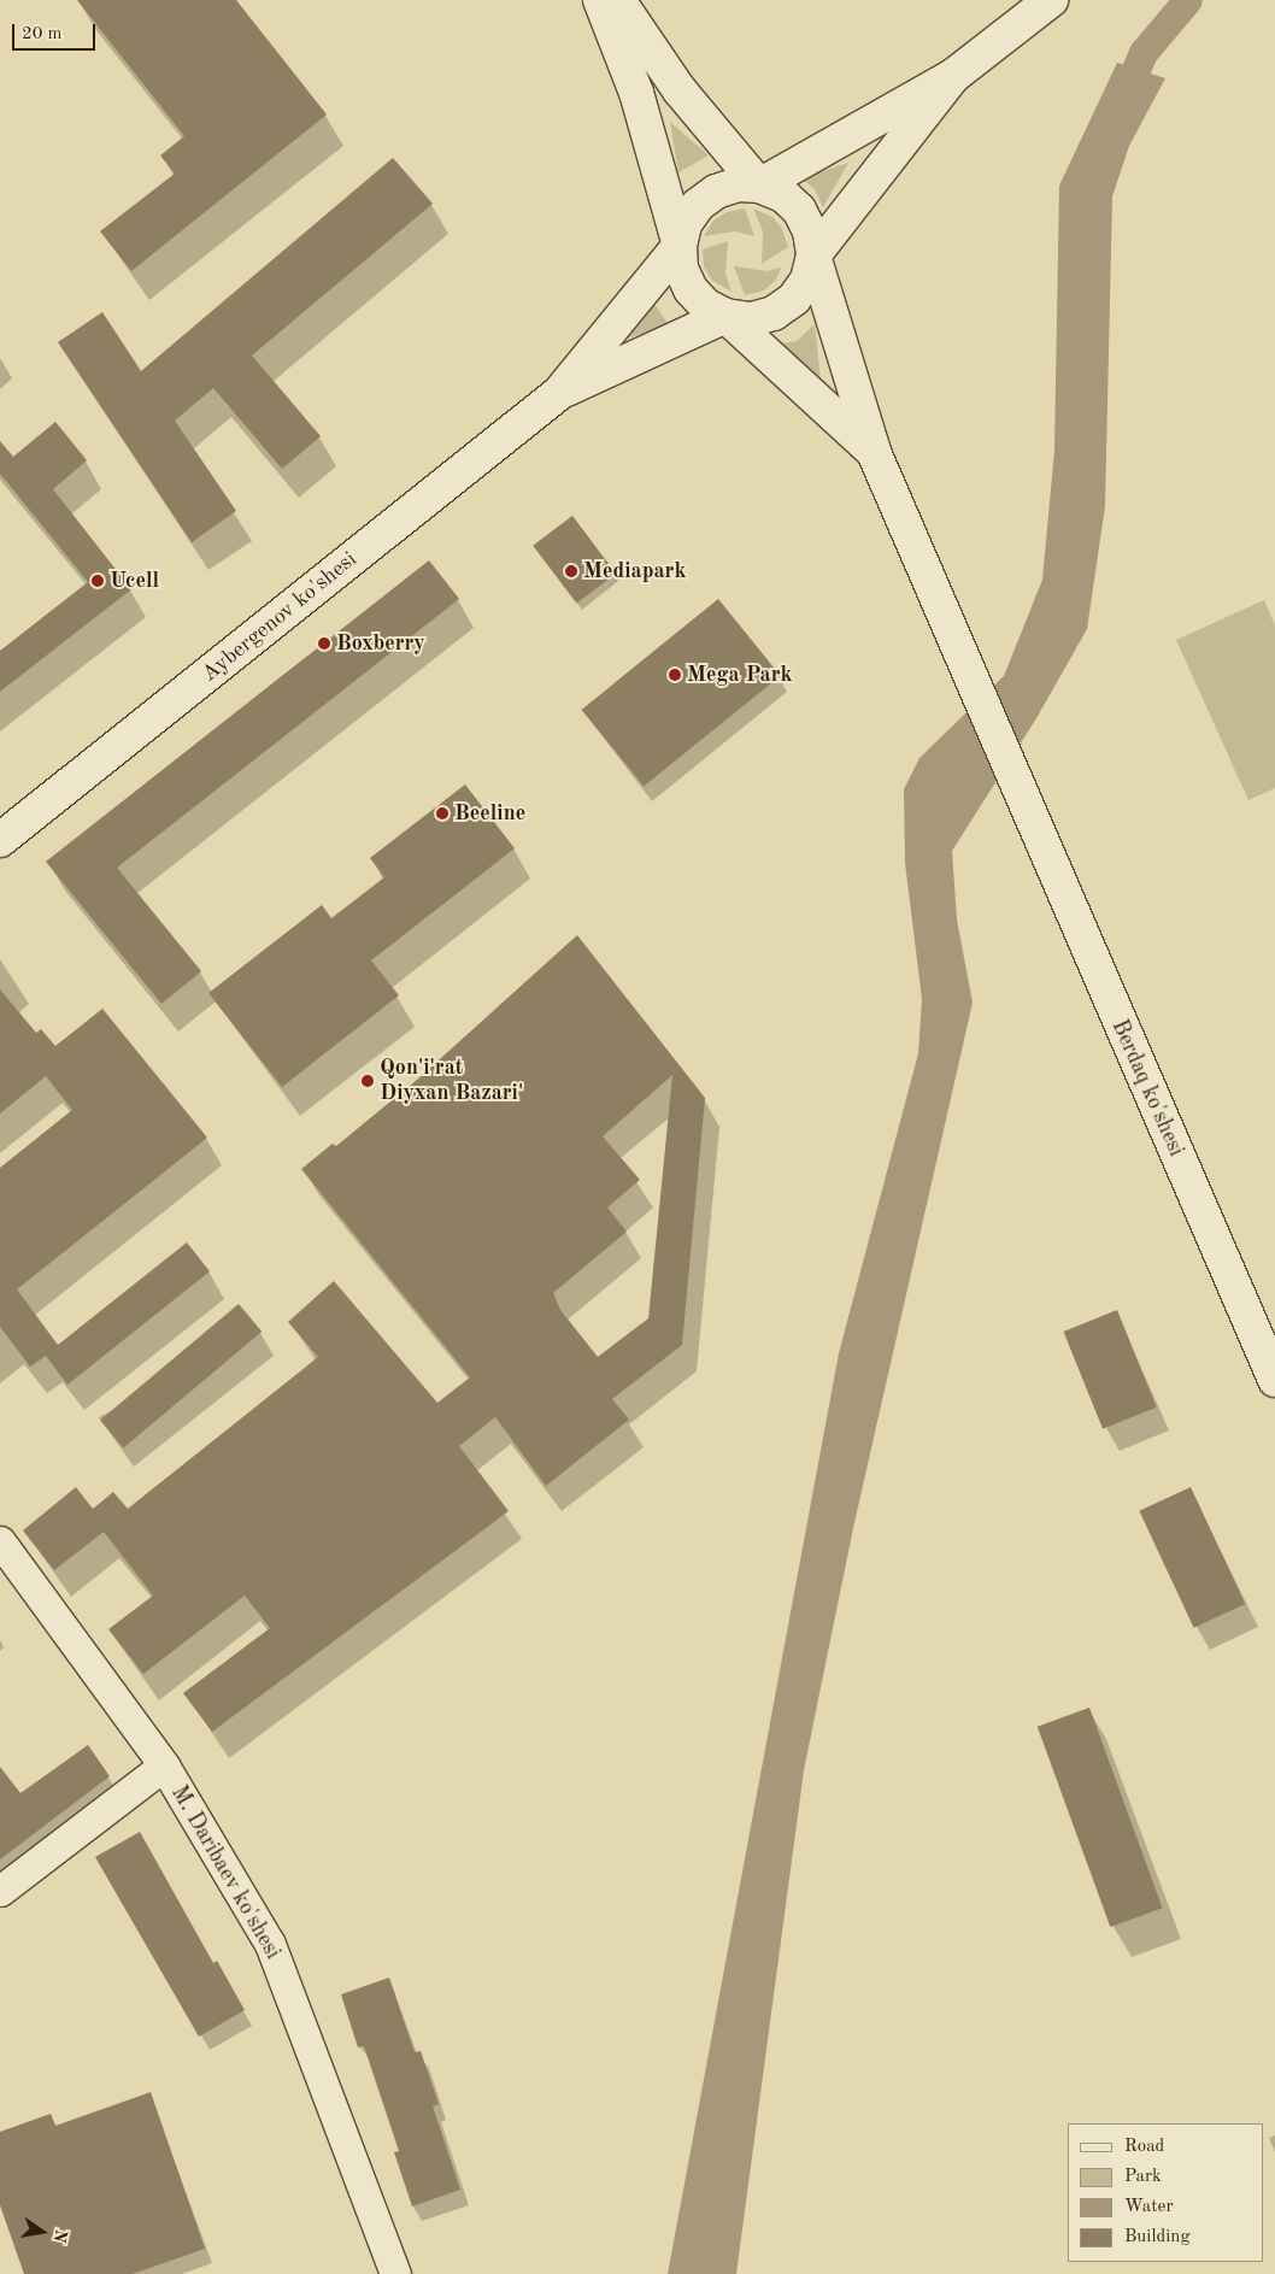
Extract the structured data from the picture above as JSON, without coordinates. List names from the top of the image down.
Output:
{
  "streets": {
    "main road": ["Aybergenov ko'shesi", "Berdaq ko'shesi"],
    "street": ["M. Daribaev ko'shesi"]
  },
  "crossings": [
    ["Aybergenov ko'shesi", "Berdaq ko'shesi"]
  ],
  "places": [
    "Mediapark",
    "Ucell",
    "Boxberry",
    "Mega Park",
    "Beeline",
    "Qon'i'rat Diyxan Bazari'"
  ],
  "legend": [
    "Road",
    "Park",
    "Water",
    "Building"
  ],
  "scale_bar": "20 m",
  "north": "right"
}
